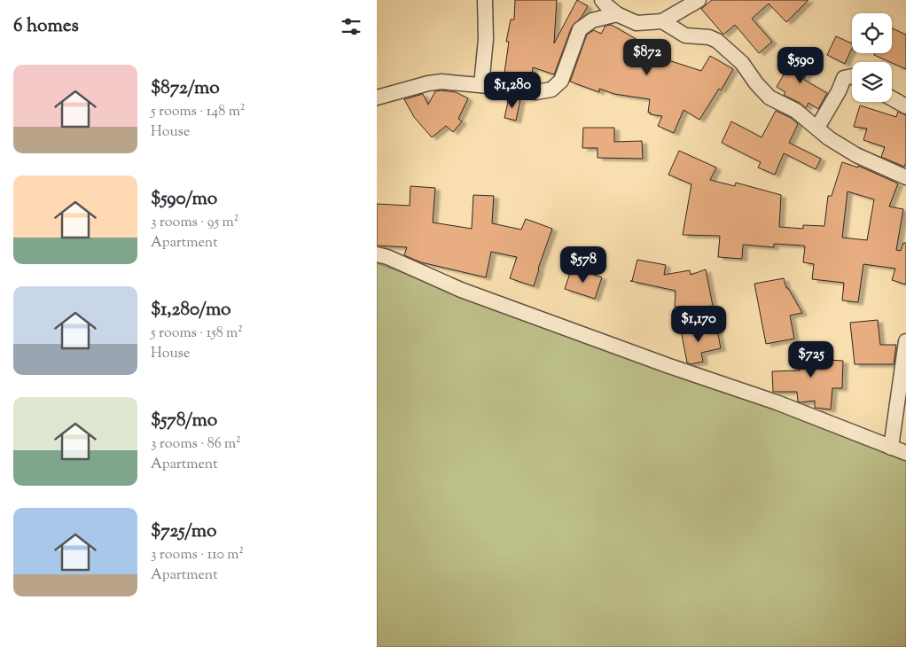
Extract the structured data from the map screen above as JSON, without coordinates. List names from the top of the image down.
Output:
{
  "page": {
    "heading": "6 homes",
    "price": [
      "$872",
      "$590",
      "$1,280",
      "$578",
      "$1,170",
      "$725"
    ],
    "list": [
      {
        "name": "$872/mo",
        "note": "5 rooms · 148 m² · House"
      },
      {
        "name": "$590/mo",
        "note": "3 rooms · 95 m² · Apartment"
      },
      {
        "name": "$1,280/mo",
        "note": "5 rooms · 158 m² · House"
      },
      {
        "name": "$578/mo",
        "note": "3 rooms · 86 m² · Apartment"
      },
      {
        "name": "$725/mo",
        "note": "3 rooms · 110 m² · Apartment"
      }
    ]
  }
}
